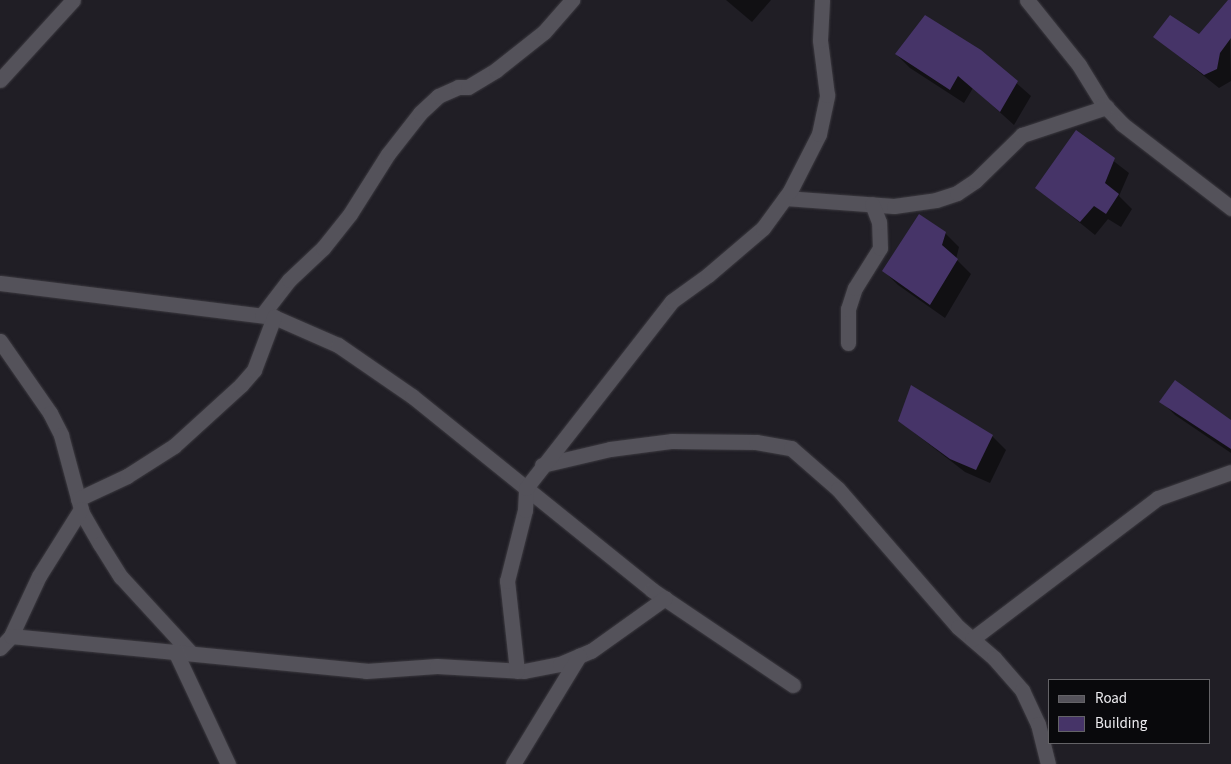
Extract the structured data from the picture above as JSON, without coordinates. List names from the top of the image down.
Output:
{
  "legend": ["Road", "Building"]
}
